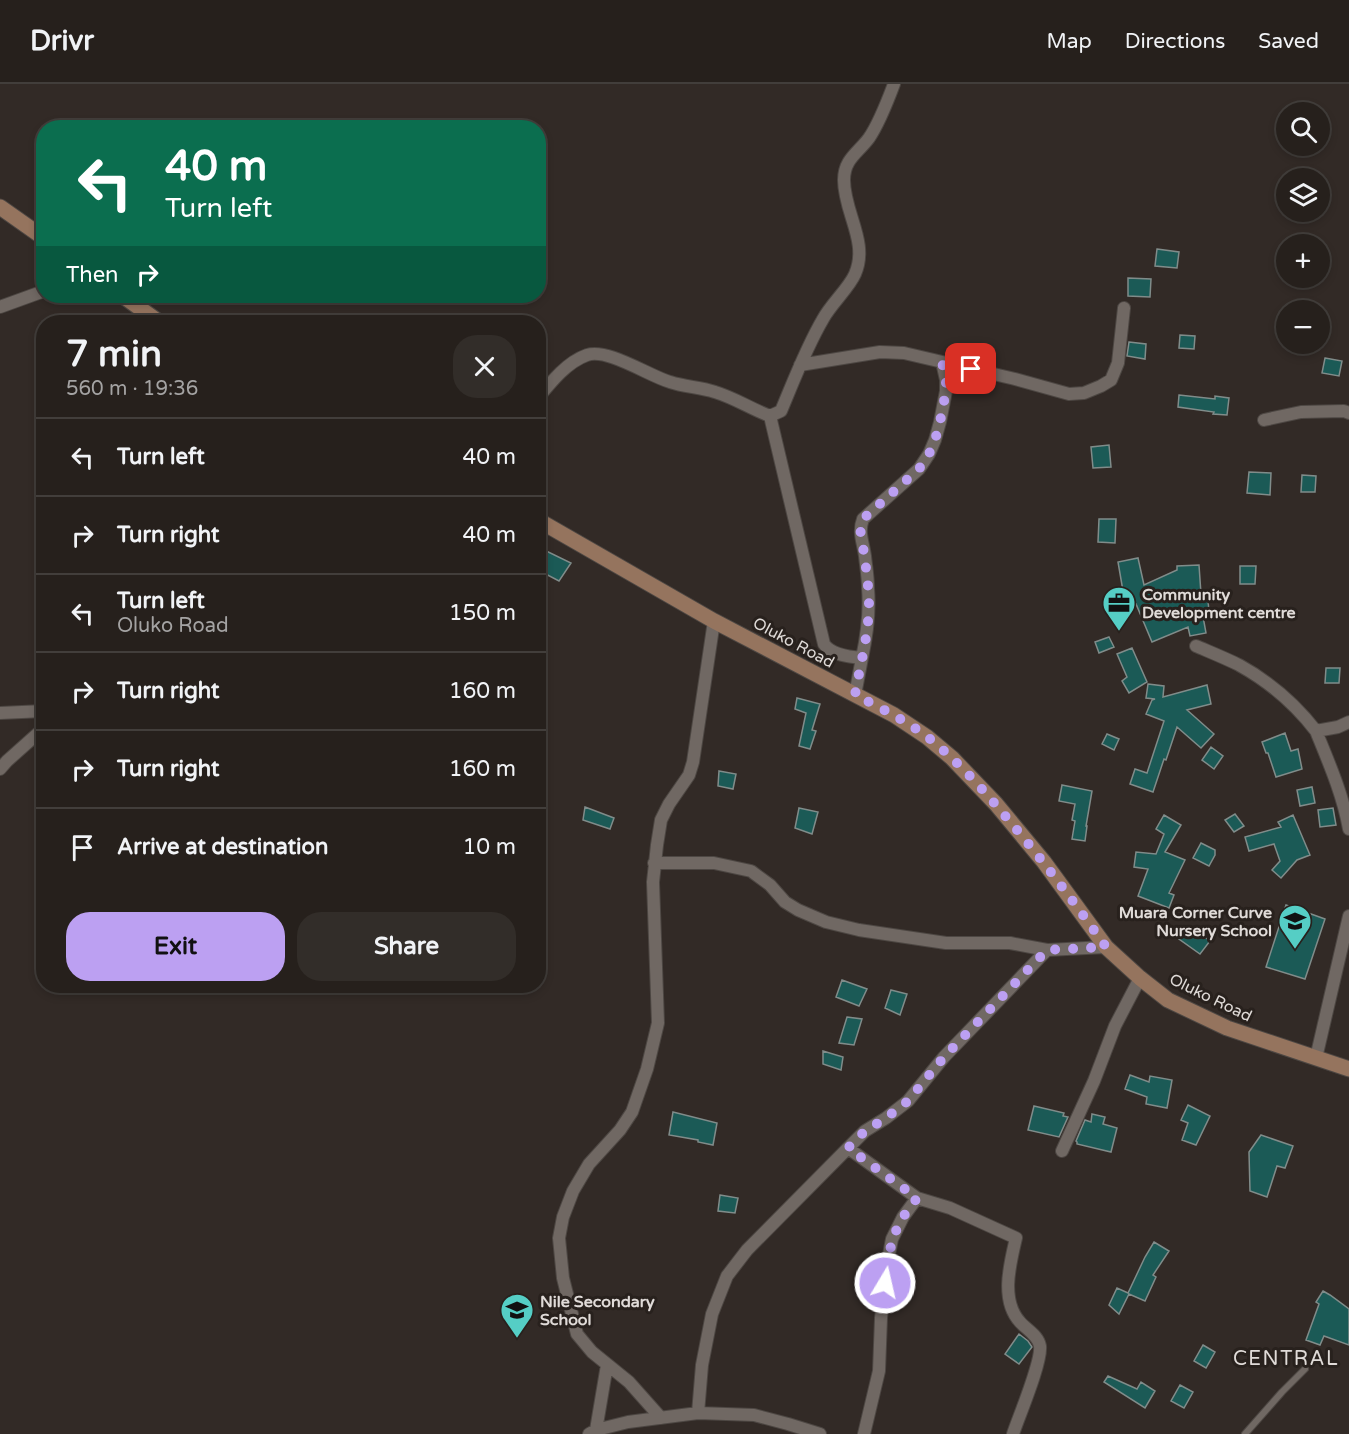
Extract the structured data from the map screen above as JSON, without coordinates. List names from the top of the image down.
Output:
{
  "streets": {
    "main road": ["Oluko Road"]
  },
  "districts": ["CENTRAL"],
  "places": {
    "office": ["Community Development centre"],
    "school or university": ["Muara Corner Curve Nursery School", "Nile Secondary School"]
  },
  "page": {
    "header": "Drivr",
    "nav": ["Map", "Directions", "Saved"],
    "map_buttons": ["+", "−"],
    "turn": ["40 m", "Turn left"],
    "then": "Then",
    "heading": ["7 min", "560 m · 19:36"],
    "list": [
      {
        "name": "Turn left",
        "value": "40 m"
      },
      {
        "name": "Turn right",
        "value": "40 m"
      },
      {
        "name": "Turn left",
        "note": "Oluko Road",
        "value": "150 m"
      },
      {
        "name": "Turn right",
        "value": "160 m"
      },
      {
        "name": "Turn right",
        "value": "160 m"
      },
      {
        "name": "Arrive at destination",
        "value": "10 m"
      }
    ],
    "buttons": ["Exit", "Share"]
  }
}
